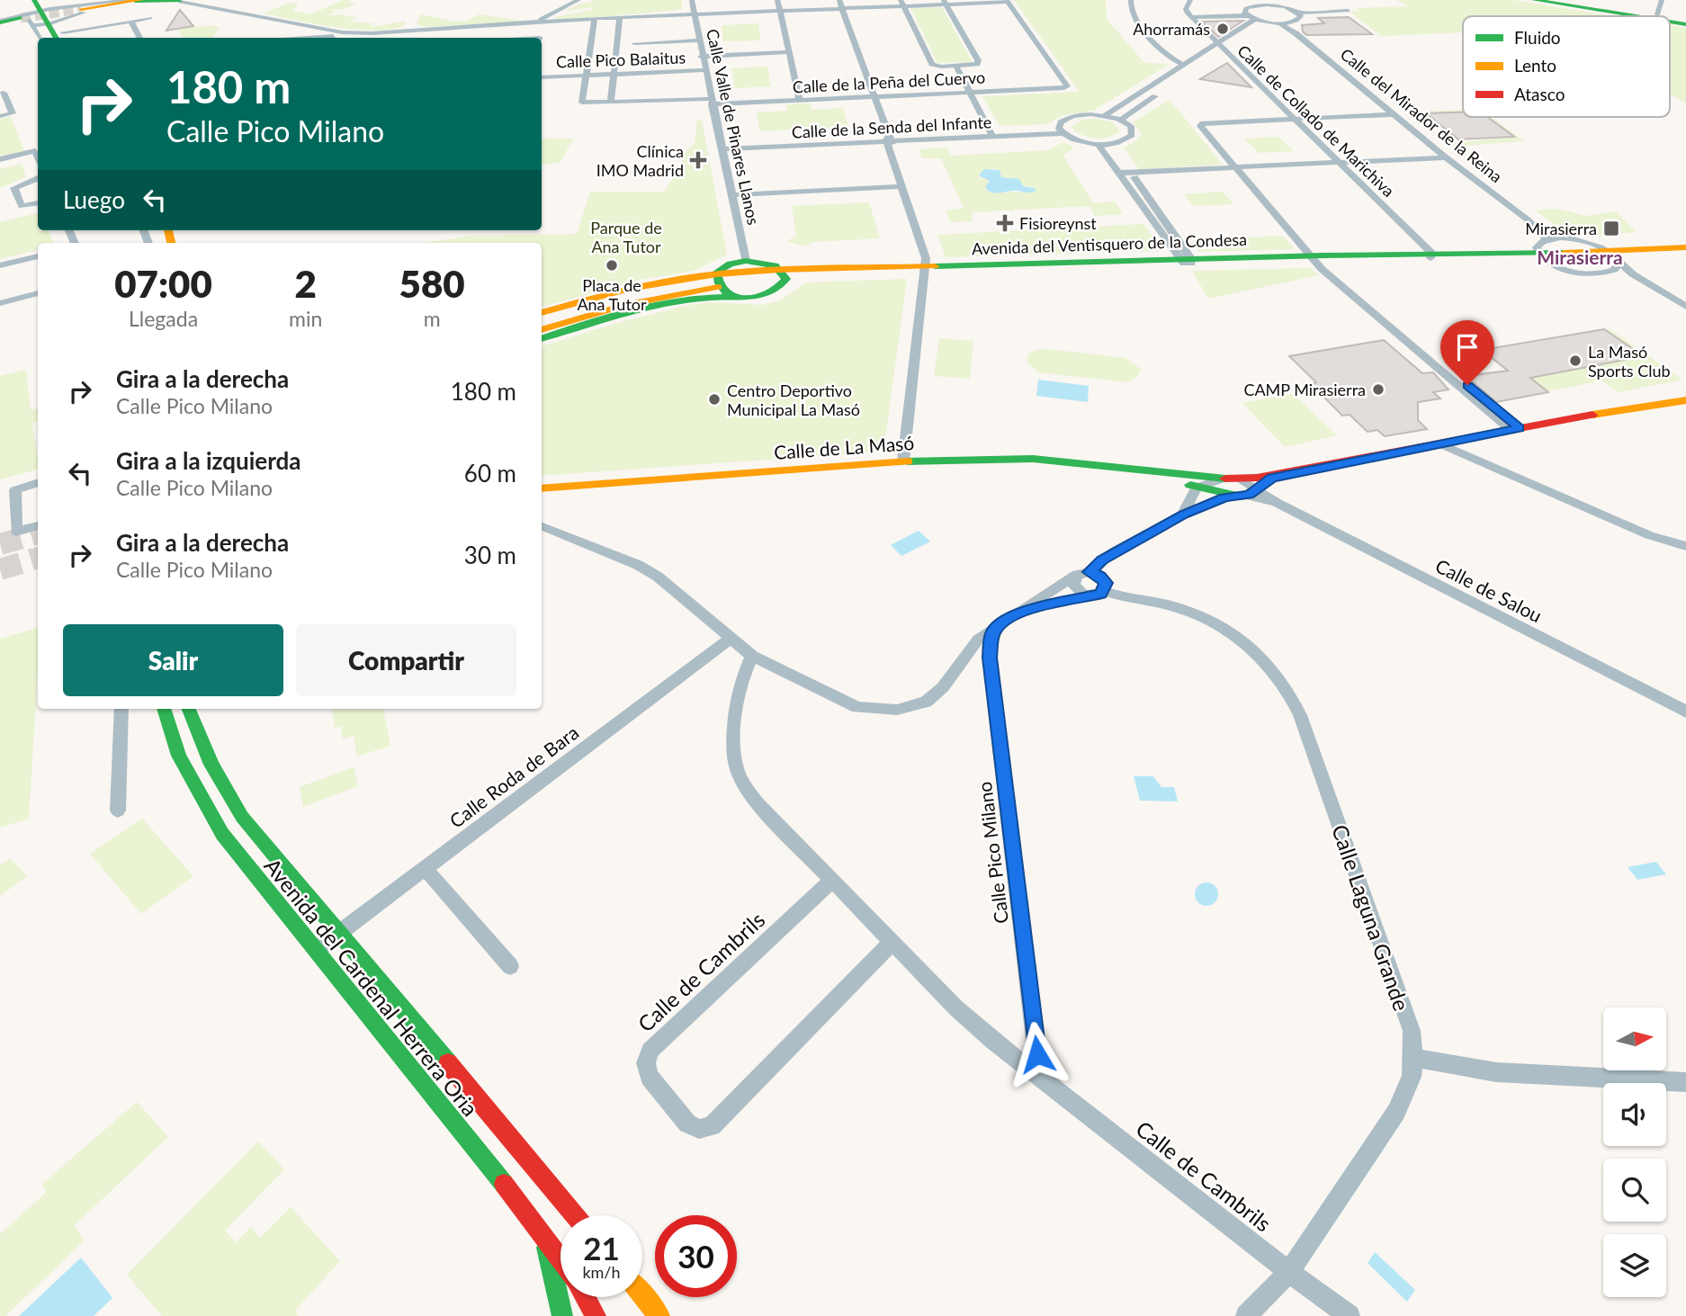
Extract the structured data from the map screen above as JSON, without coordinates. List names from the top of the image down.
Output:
{
  "streets": {
    "main road": ["Avenida del Ventisquero de la Condesa", "Calle de La Masó", "Avenida del Cardenal Herrera Oria"],
    "street": [
      "Calle Pico Balaitus",
      "Calle de la Peña del Cuervo",
      "Calle del Mirador de la Reina",
      "Calle de Collado de Marichiva",
      "Calle Valle de Pinares Llanos",
      "Calle de la Senda del Infante",
      "Calle de Salou",
      "Calle Roda de Bara",
      "Calle Pico Milano",
      "Calle Laguna Grande",
      "Calle de Cambrils"
    ]
  },
  "crossings": [
    ["Calle Pico Balaitus", "Calle Valle de Pinares Llanos"],
    ["Calle de la Peña del Cuervo", "Calle Valle de Pinares Llanos"],
    ["Calle de Collado de Marichiva", "Avenida del Ventisquero de la Condesa"],
    ["Calle Valle de Pinares Llanos", "Calle de la Senda del Infante"],
    ["Calle de La Masó", "Calle de Salou"],
    ["Calle Roda de Bara", "Avenida del Cardenal Herrera Oria"],
    ["Calle Pico Milano", "Calle de Cambrils"],
    ["Calle Laguna Grande", "Calle de Cambrils"]
  ],
  "districts": ["Mirasierra"],
  "parks": ["Parque de Ana Tutor"],
  "places": {
    "other": [
      "Ahorramás",
      "Placa de Ana Tutor",
      "La Masó Sports Club",
      "CAMP Mirasierra",
      "Centro Deportivo Municipal La Masó"
    ],
    "health": ["Clínica IMO Madrid", "Fisioreynst"],
    "transit": ["Mirasierra"]
  },
  "legend": ["Fluido", "Lento", "Atasco"],
  "north": "right",
  "page": {
    "turn": ["180 m", "Calle Pico Milano"],
    "then": "Luego",
    "eta": [
      "07:00",
      "Llegada",
      "2",
      "min",
      "580",
      "m"
    ],
    "list": [
      {
        "name": "Gira a la derecha",
        "note": "Calle Pico Milano",
        "value": "180 m"
      },
      {
        "name": "Gira a la izquierda",
        "note": "Calle Pico Milano",
        "value": "60 m"
      },
      {
        "name": "Gira a la derecha",
        "note": "Calle Pico Milano",
        "value": "30 m"
      }
    ],
    "buttons": ["Salir", "Compartir"],
    "speed": "21 km/h",
    "limit": "30"
  }
}
